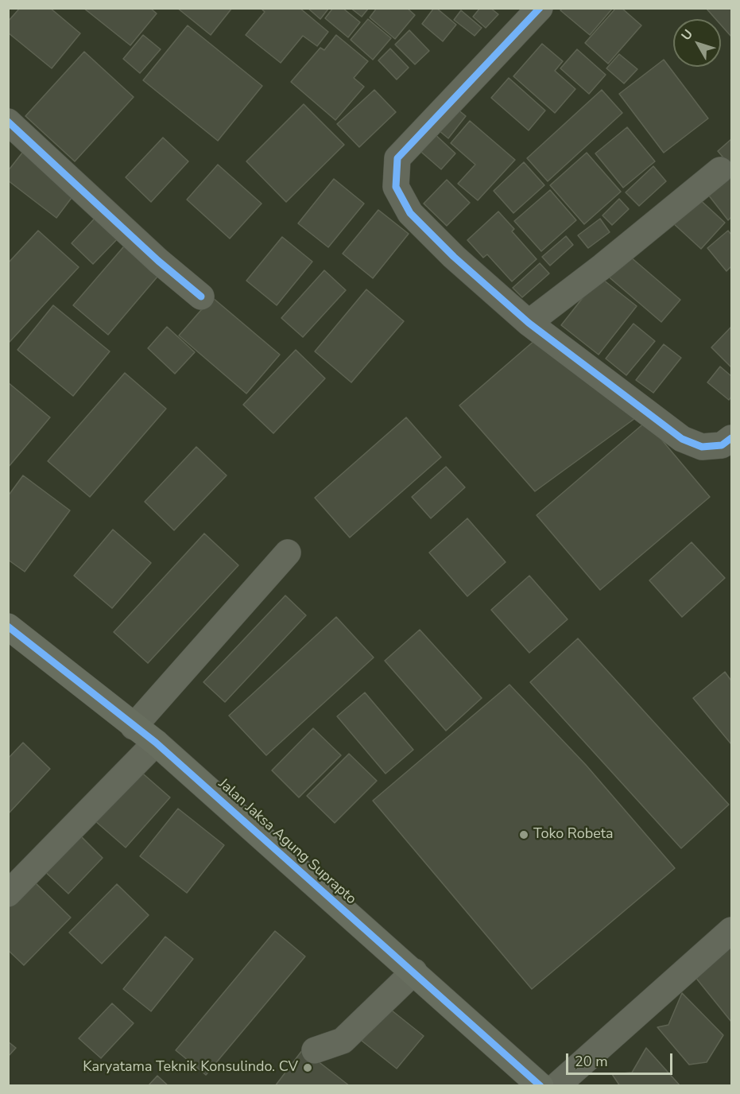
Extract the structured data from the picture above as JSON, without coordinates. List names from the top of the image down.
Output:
{
  "streets": {
    "street": ["Jalan Jaksa Agung Suprapto"]
  },
  "places": ["Toko Robeta", "Karyatama Teknik Konsulindo. CV"],
  "scale_bar": "20 m",
  "north": "top left"
}
